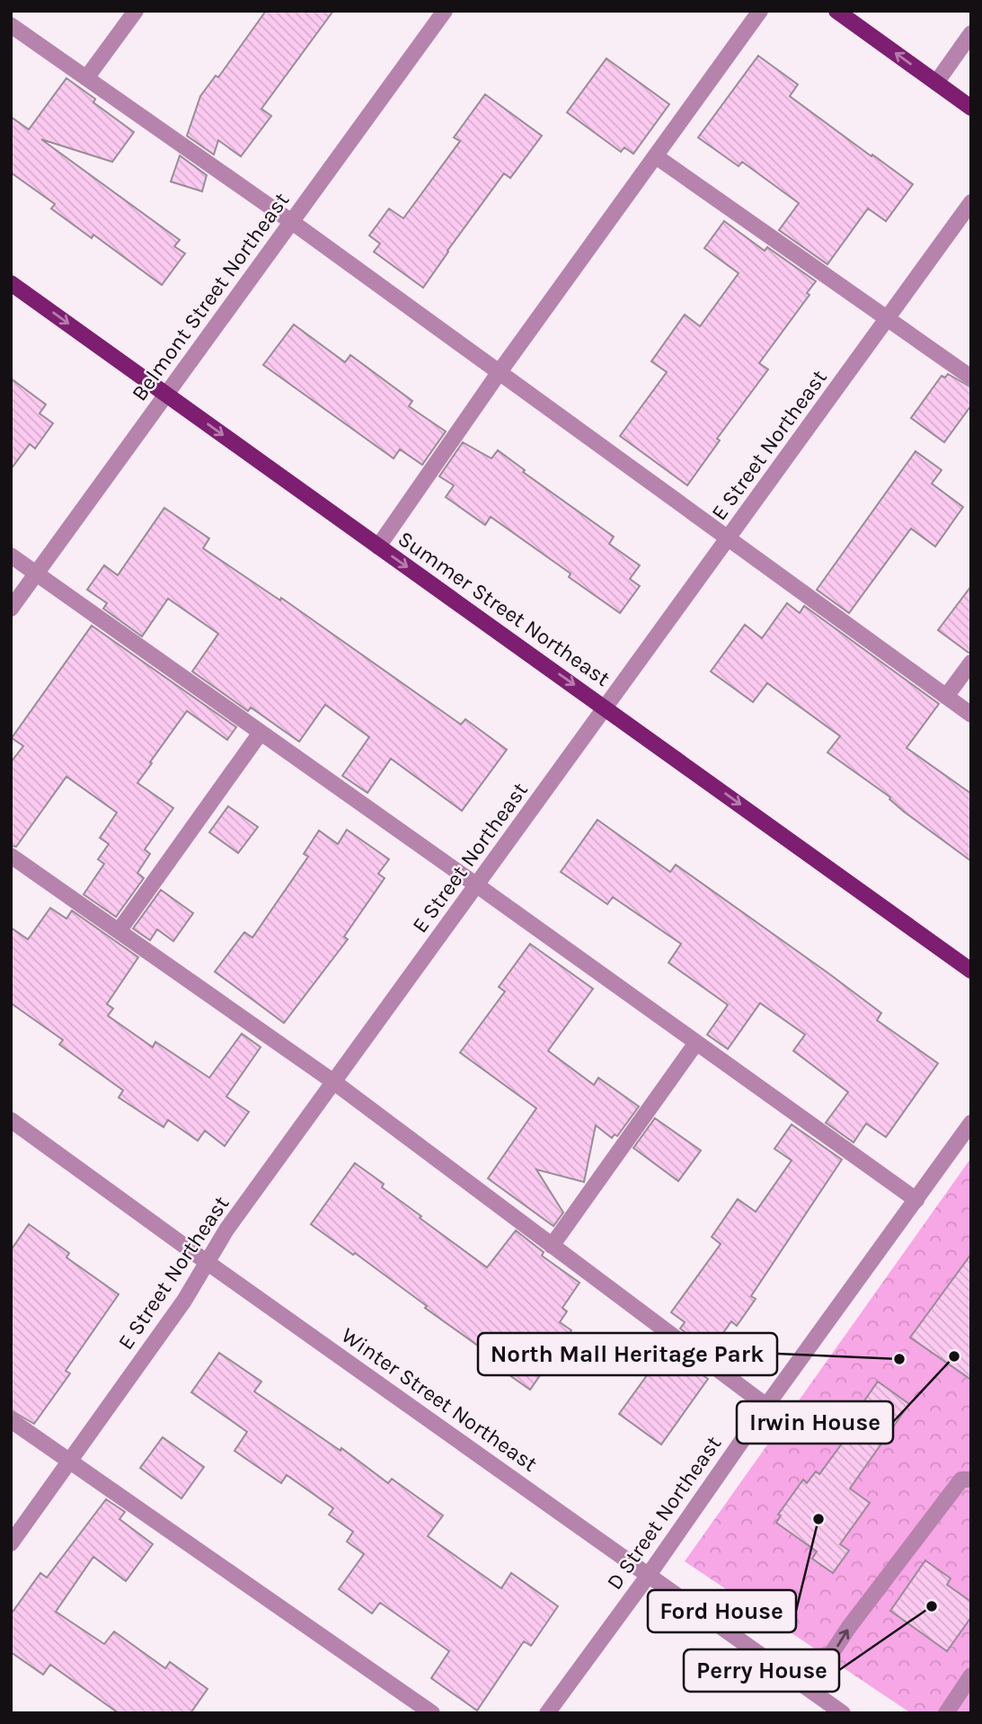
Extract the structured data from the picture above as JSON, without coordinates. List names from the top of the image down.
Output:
{
  "streets": {
    "main road": ["Summer Street Northeast"],
    "street": [
      "Belmont Street Northeast",
      "E Street Northeast",
      "Winter Street Northeast",
      "D Street Northeast"
    ]
  },
  "crossings": [
    ["Belmont Street Northeast", "Summer Street Northeast"],
    ["E Street Northeast", "Summer Street Northeast"],
    ["E Street Northeast", "Winter Street Northeast"],
    ["Winter Street Northeast", "D Street Northeast"]
  ],
  "one_way": ["Summer Street Northeast"],
  "places": [
    "Irwin House",
    "North Mall Heritage Park",
    "Ford House",
    "Perry House"
  ]
}
